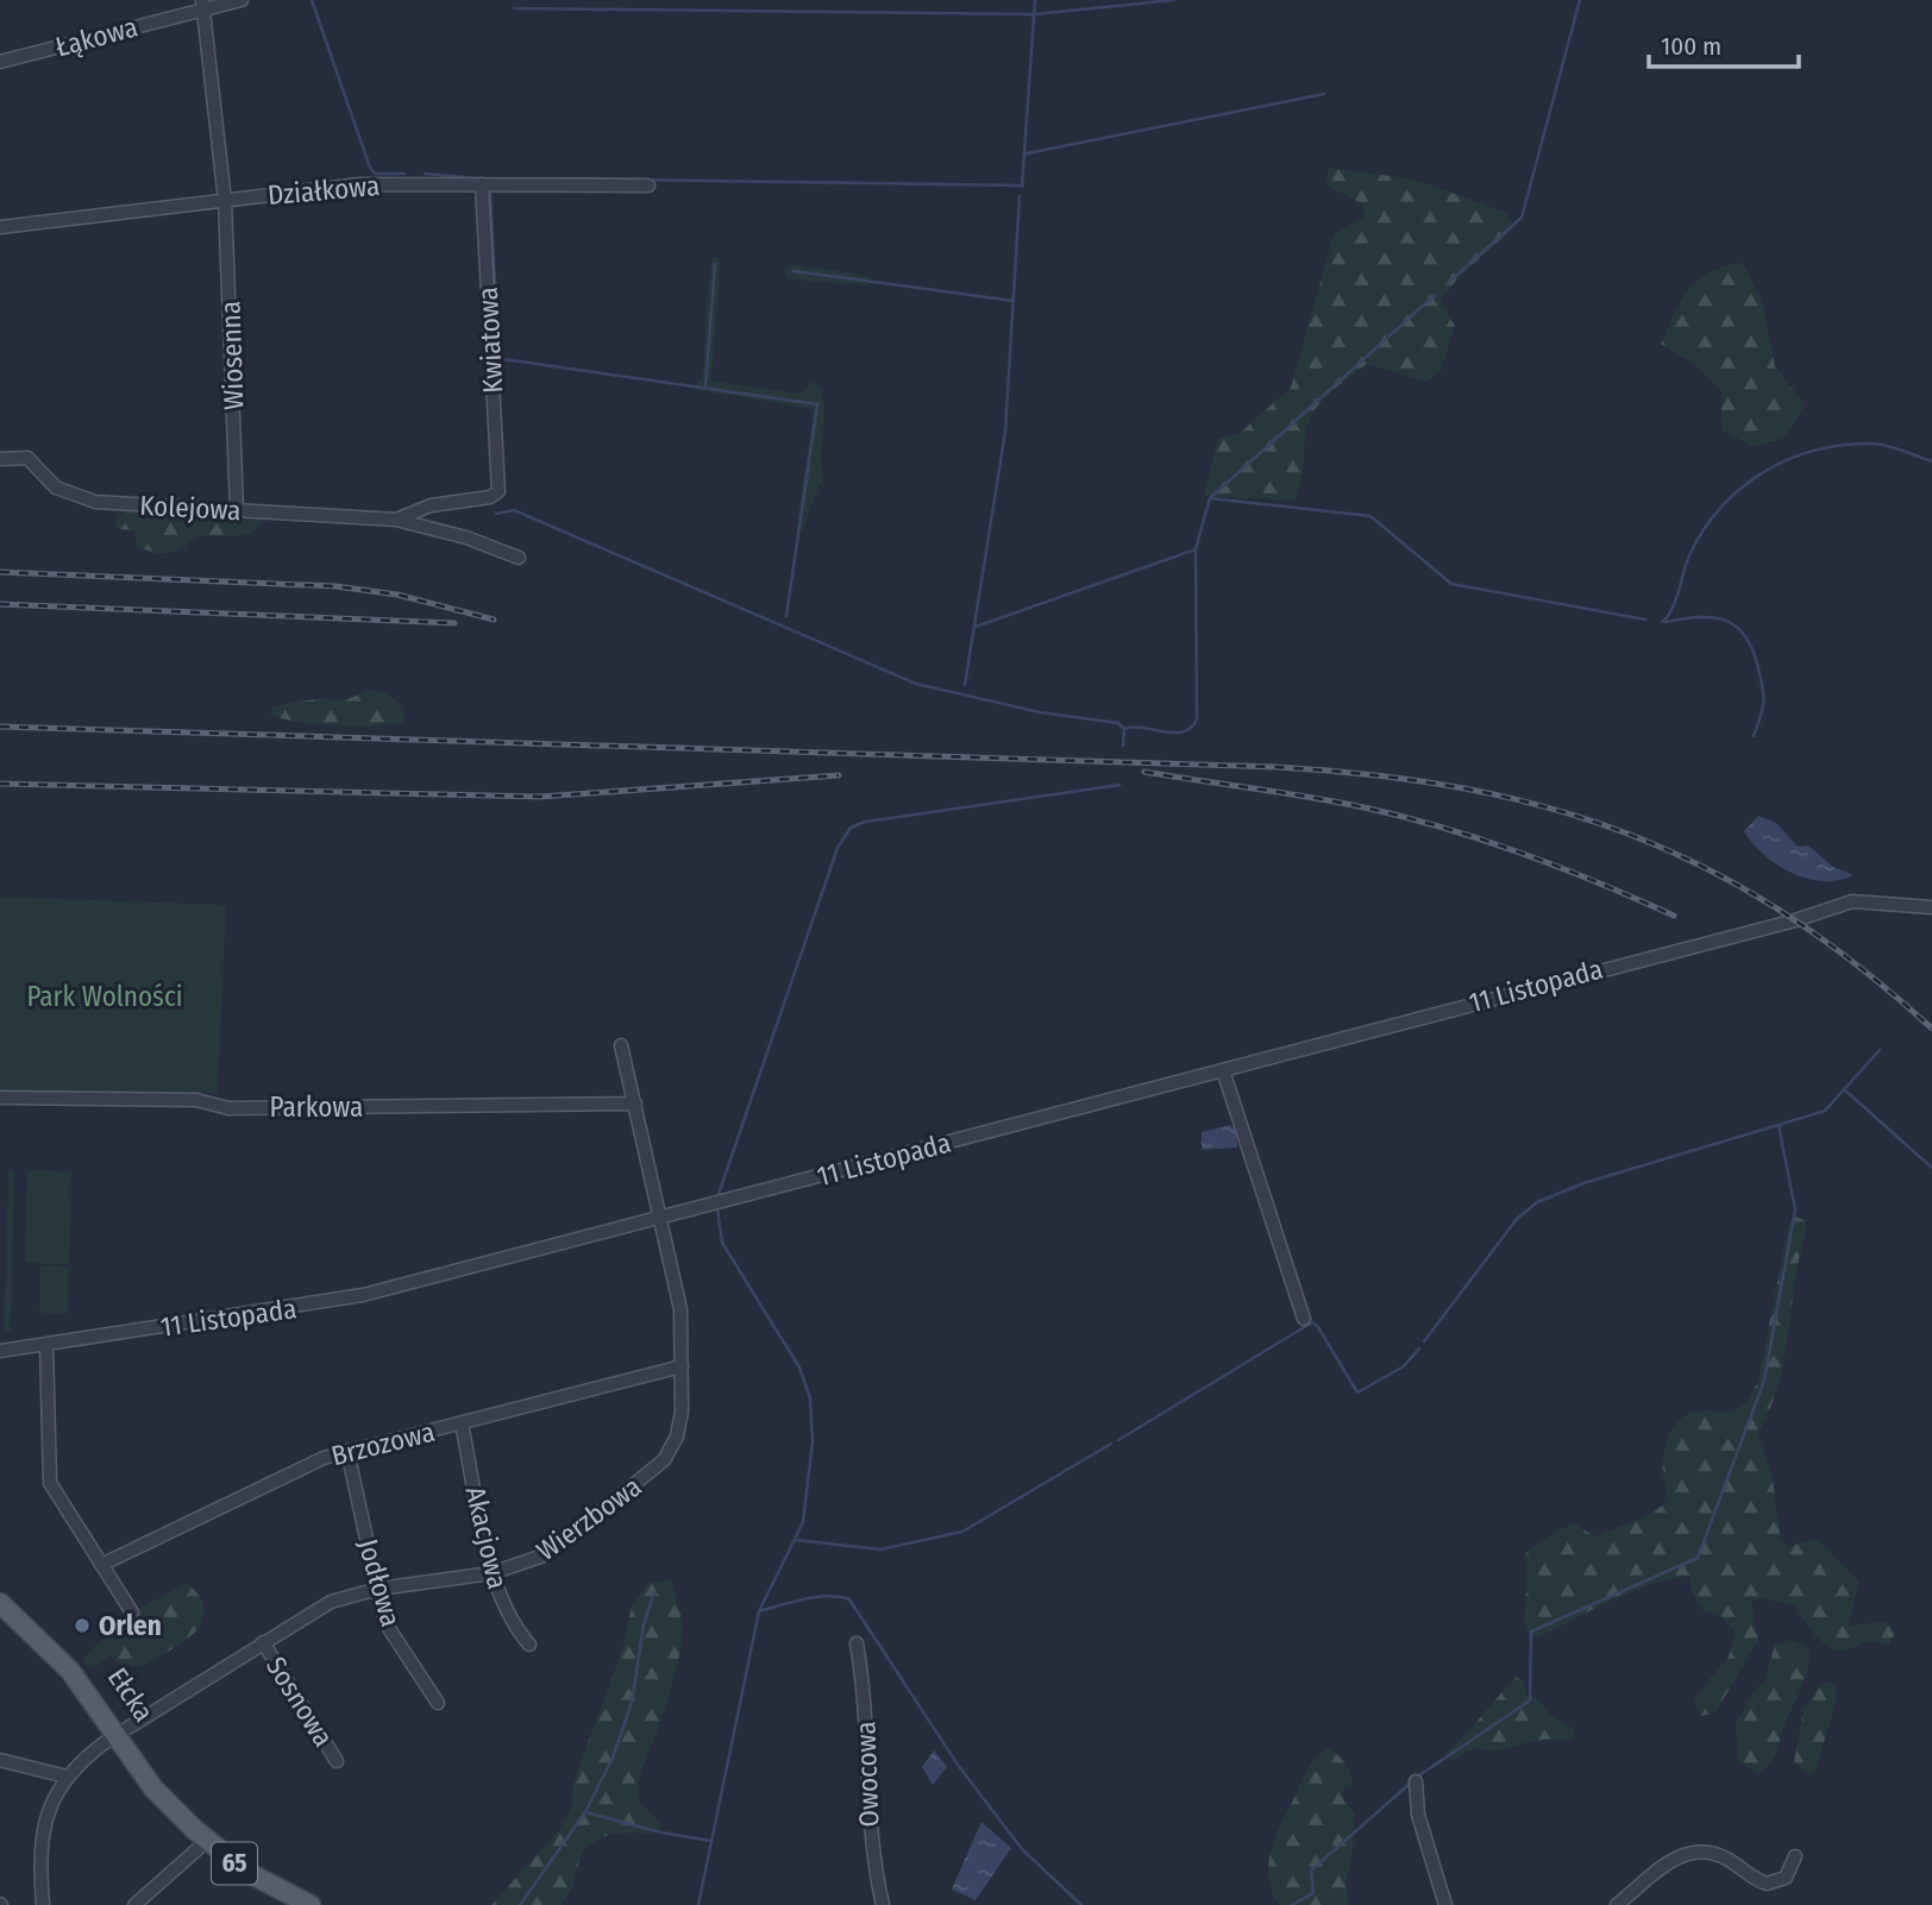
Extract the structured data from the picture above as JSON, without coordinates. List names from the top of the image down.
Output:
{
  "streets": {
    "main road": ["Ełcka", "65"],
    "street": [
      "Łąkowa",
      "Działkowa",
      "Kwiatowa",
      "Wiosenna",
      "Kolejowa",
      "11 Listopada",
      "Parkowa",
      "Brzozowa",
      "Wierzbowa",
      "Akacjowa",
      "Jodłowa",
      "Sosnowa",
      "Owocowa"
    ]
  },
  "crossings": [
    ["Łąkowa", "Wiosenna"],
    ["Działkowa", "Kwiatowa"],
    ["Działkowa", "Wiosenna"],
    ["Kwiatowa", "Kolejowa"],
    ["Wiosenna", "Kolejowa"],
    ["11 Listopada", "Wierzbowa"],
    ["Parkowa", "Wierzbowa"],
    ["Brzozowa", "Wierzbowa"],
    ["Brzozowa", "Akacjowa"],
    ["Brzozowa", "Jodłowa"],
    ["Wierzbowa", "Akacjowa"],
    ["Wierzbowa", "Jodłowa"],
    ["Wierzbowa", "Ełcka"],
    ["Wierzbowa", "Sosnowa"]
  ],
  "parks": ["Park Wolności"],
  "places": ["Orlen"],
  "scale_bar": "100 m"
}
